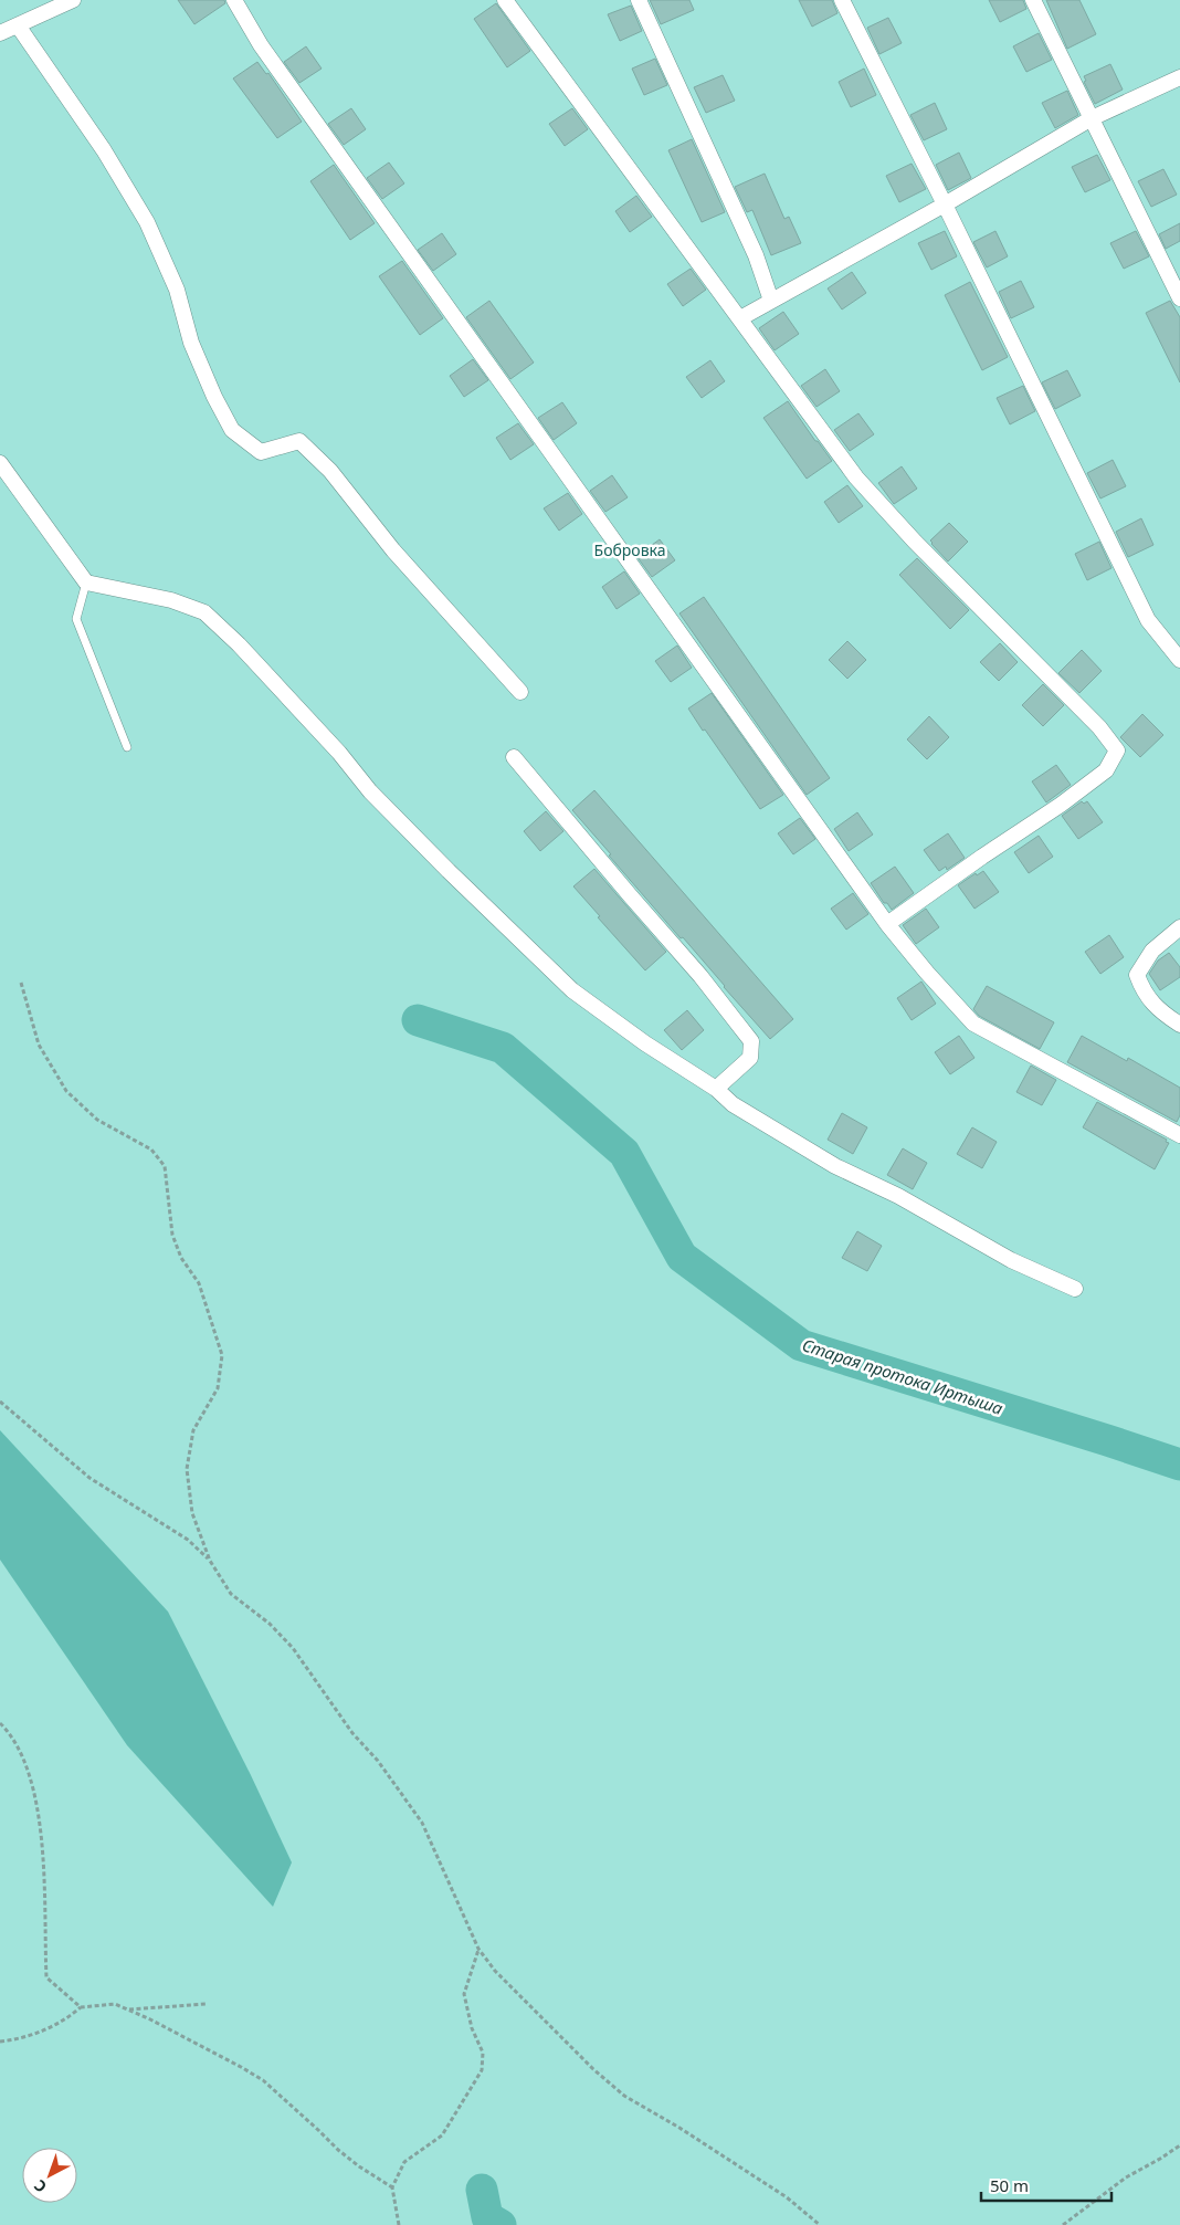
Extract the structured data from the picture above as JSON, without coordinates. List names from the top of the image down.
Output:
{
  "water": ["Старая протока Иртыша"],
  "parks": ["Бобровка"],
  "scale_bar": "50 m",
  "north": "bottom left"
}
